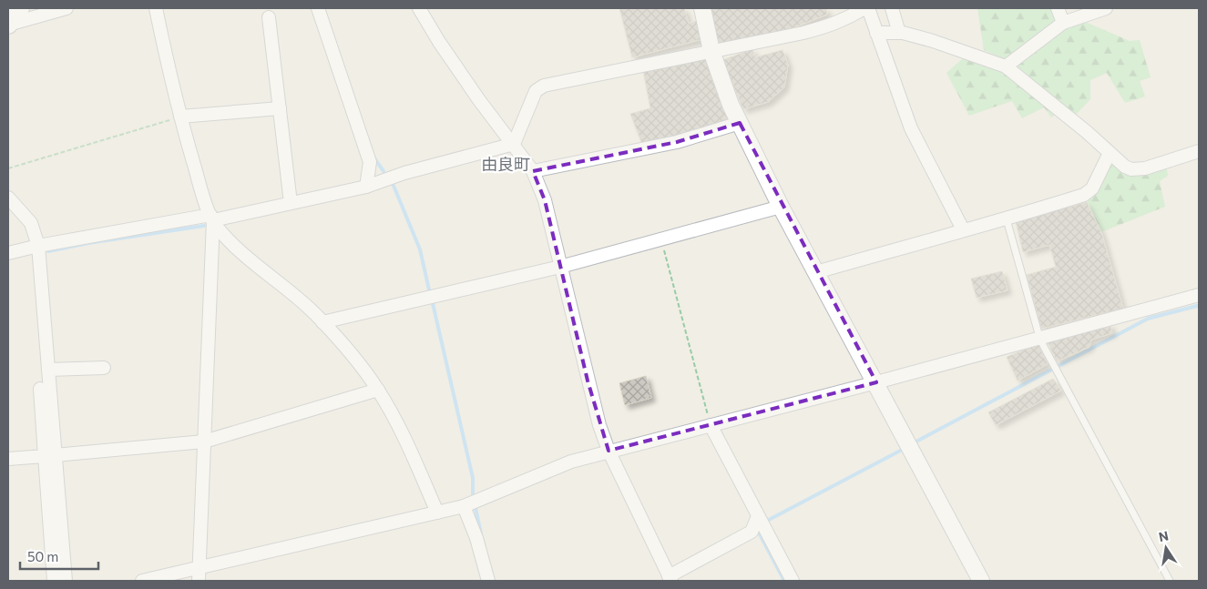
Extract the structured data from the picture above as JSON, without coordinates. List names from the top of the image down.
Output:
{
  "districts": ["由良町"],
  "scale_bar": "50 m",
  "north": "top"
}
